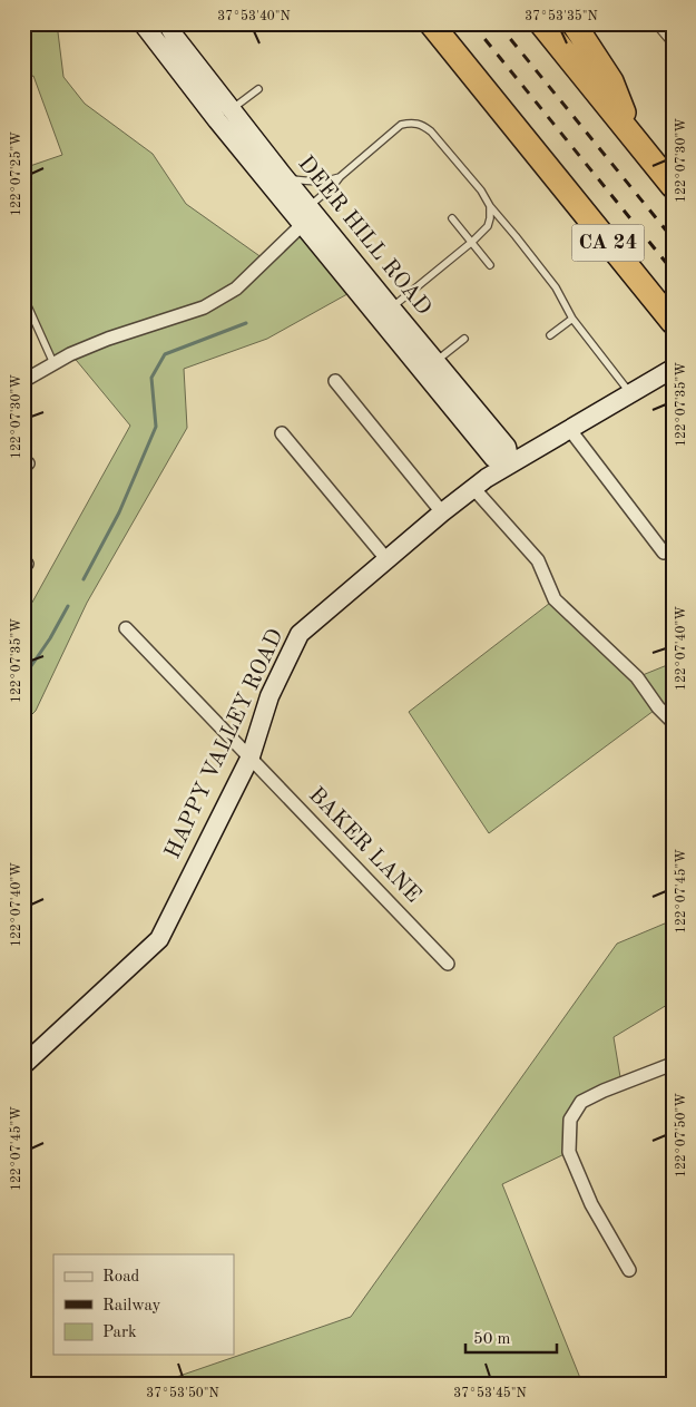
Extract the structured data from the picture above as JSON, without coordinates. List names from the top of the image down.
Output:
{
  "streets": {
    "highway": ["CA 24"],
    "street": ["DEER HILL ROAD", "HAPPY VALLEY ROAD", "BAKER LANE"]
  },
  "crossings": [
    ["DEER HILL ROAD", "HAPPY VALLEY ROAD"],
    ["HAPPY VALLEY ROAD", "BAKER LANE"]
  ],
  "legend": ["Road", "Railway", "Park"],
  "scale_bar": "50 m",
  "coordinates": [
    "37°53'40\"N",
    "37°53'35\"N",
    "122°07'30\"W",
    "122°07'25\"W",
    "122°07'35\"W",
    "122°07'40\"W",
    "122°07'45\"W",
    "122°07'50\"W",
    "37°53'50\"N",
    "37°53'45\"N"
  ]
}
